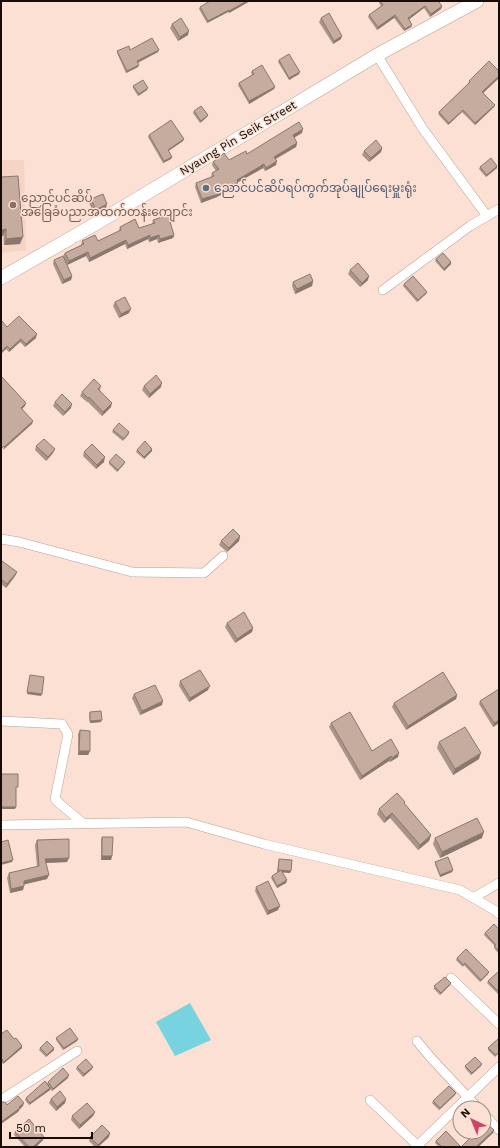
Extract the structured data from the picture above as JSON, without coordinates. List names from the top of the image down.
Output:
{
  "streets": {
    "street": ["Nyaung Pin Seik Street"]
  },
  "places": ["ညောင်ပင်ဆိပ်ရပ်ကွက်အုပ်ချုပ်ရေးမှူးရုံး", "ညောင်ပင်ဆိပ် အခြေခံပညာအထက်တန်းကျောင်း"],
  "scale_bar": "50 m",
  "north": "top left"
}
